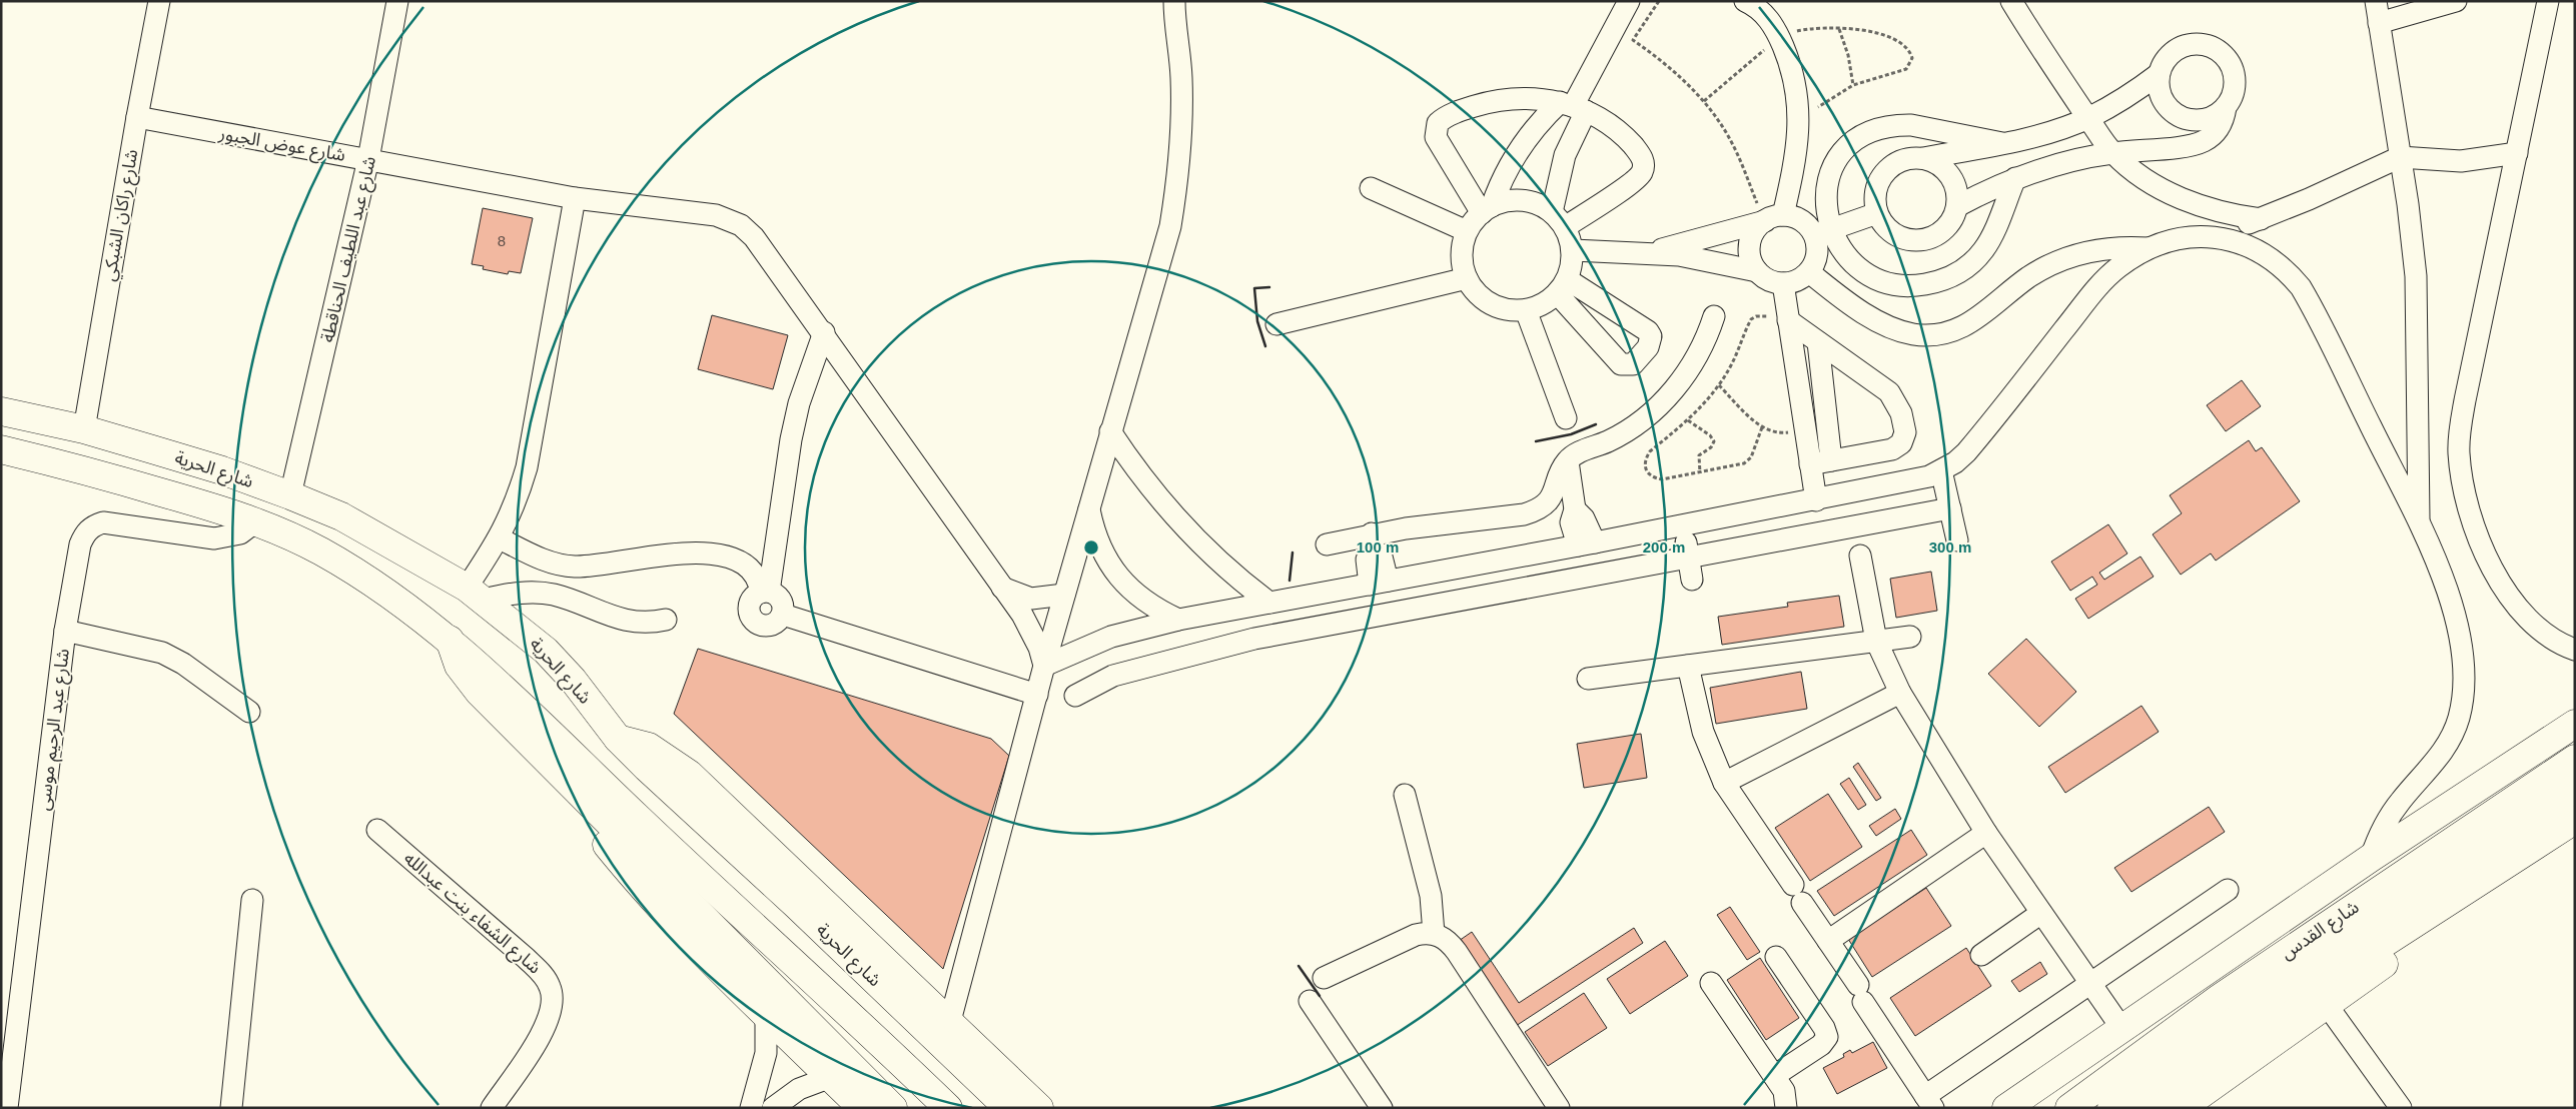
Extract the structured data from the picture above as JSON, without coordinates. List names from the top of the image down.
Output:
{
  "streets": {
    "main road": ["شارع الحرية", "شارع القدس"],
    "street": [
      "شارع عوض الجبور",
      "شارع راكان الشبكي",
      "شارع عبد اللطيف الحناقطة",
      "شارع عبد الرحيم موسى",
      "شارع الشفاء بنت عبدالله"
    ]
  },
  "crossings": [
    ["شارع عوض الجبور", "شارع راكان الشبكي"],
    ["شارع عوض الجبور", "شارع عبد اللطيف الحناقطة"],
    ["شارع راكان الشبكي", "شارع الحرية"],
    ["شارع عبد اللطيف الحناقطة", "شارع الحرية"],
    ["شارع الحرية", "شارع عبد الرحيم موسى"]
  ],
  "house_numbers": ["8"],
  "rings": ["100 m", "200 m", "300 m"]
}
